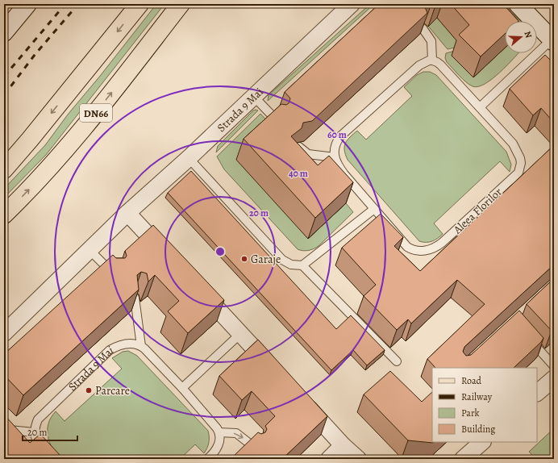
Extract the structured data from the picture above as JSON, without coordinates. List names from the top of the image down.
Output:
{
  "streets": {
    "main road": ["DN66"],
    "street": ["Strada 9 Mai"],
    "lane": ["Aleea Florilor"]
  },
  "places": ["Garaje", "Parcare"],
  "legend": [
    "Road",
    "Railway",
    "Park",
    "Building"
  ],
  "scale_bar": "20 m",
  "north": "right",
  "rings": ["60 m", "40 m", "20 m"]
}
